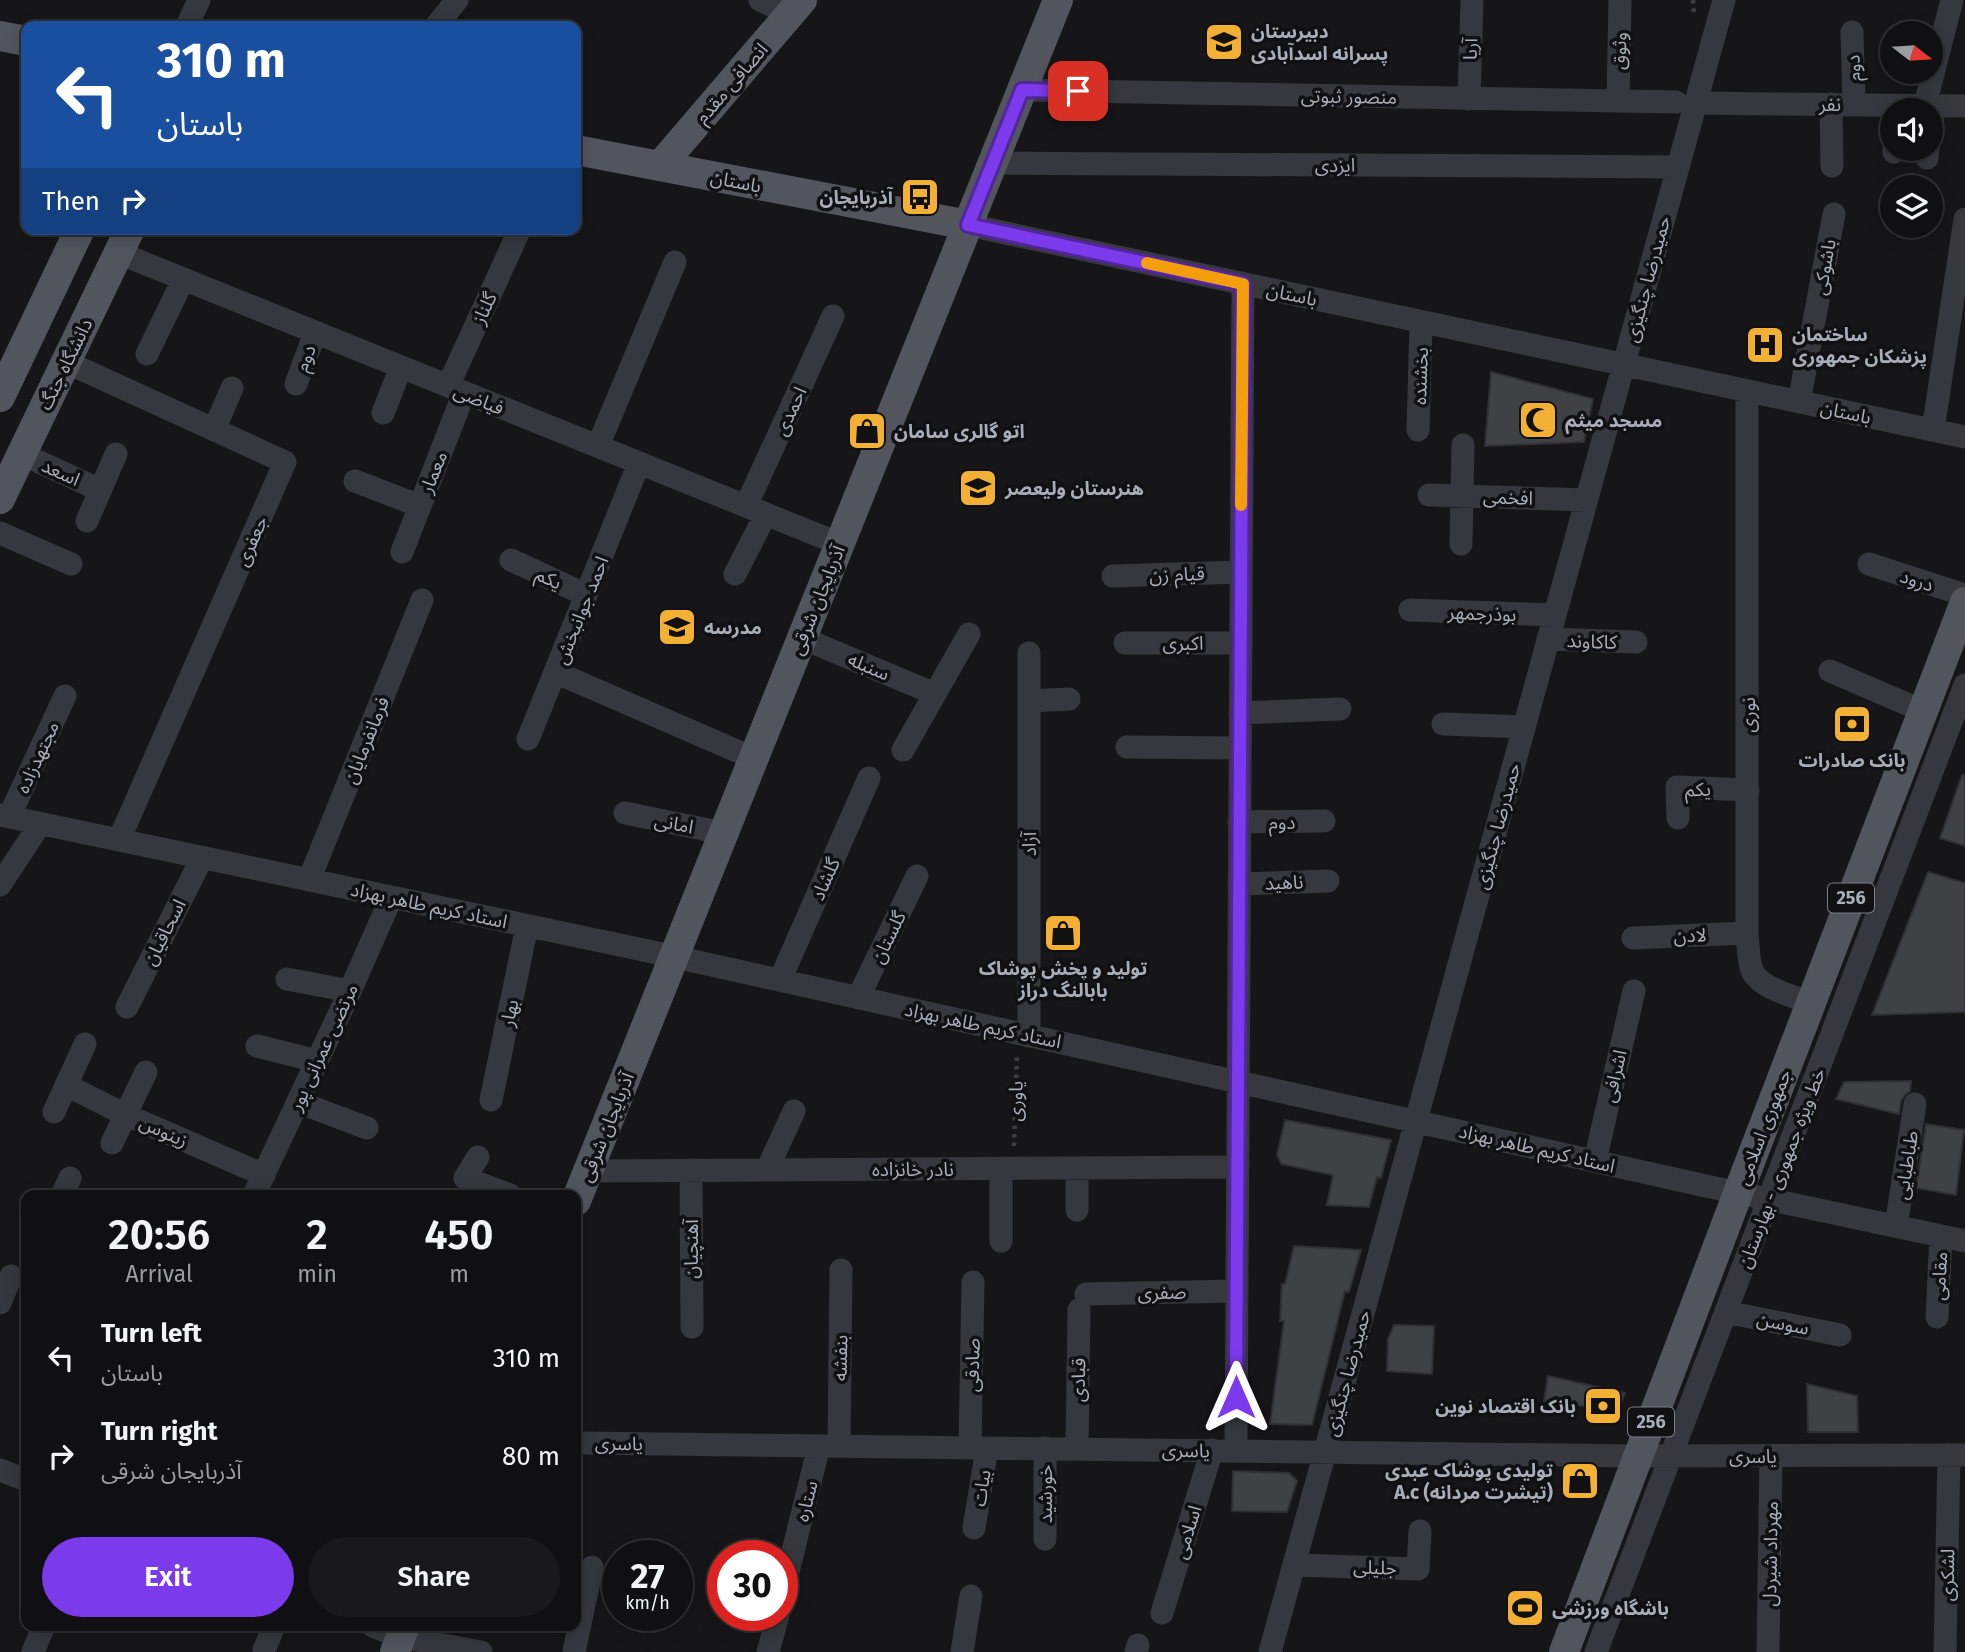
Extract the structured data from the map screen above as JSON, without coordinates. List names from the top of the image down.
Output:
{
  "streets": {
    "main road": [
      "انصافی مقدم",
      "باستان",
      "دانشگاه جنگ",
      "آذربایجان شرقی",
      "256",
      "جمهوری اسلامی"
    ],
    "street": [
      "آریا",
      "وثوق",
      "دوم",
      "منصور ثبوتی",
      "نفر",
      "ایزدی",
      "باشوکی",
      "حمیدرضا چنگیزی",
      "گلناز",
      "بخشنده",
      "فیاضی",
      "احمدی",
      "اسعد",
      "معمار",
      "افخمی",
      "جعفری",
      "قیام زن",
      "یکم",
      "درود",
      "احمد جوانبخش",
      "بوذرجمهر",
      "کاکاوند",
      "اکبری",
      "سنبله",
      "نوری",
      "فرمانفرمایان",
      "مجتهدزاده",
      "امانی",
      "آزاد",
      "گلشاد",
      "ناهید",
      "استاد کریم طاهر بهزاد",
      "اسحاقیان",
      "لادن",
      "گلستان",
      "بهار",
      "مرتضی عمرانی پور",
      "اشرافی",
      "زینوس",
      "طباطبایی",
      "خط ویژه جمهوری - بهارستان",
      "نادر خانزاده",
      "آهنچیان",
      "مقامی",
      "صفری",
      "سوسن",
      "بنفشه",
      "صادقی",
      "قبادی",
      "یاسری",
      "بیات",
      "خورشید",
      "ستاره",
      "اسلامی",
      "مهرداد شیردل",
      "جلیلی",
      "لشکری"
    ],
    "path": ["یاوری"]
  },
  "crossings": [
    ["آریا", "منصور ثبوتی"],
    ["وثوق", "منصور ثبوتی"],
    ["دوم", "نفر"],
    ["دوم", "فیاضی"],
    ["انصافی مقدم", "باستان"],
    ["منصور ثبوتی", "نفر"],
    ["منصور ثبوتی", "حمیدرضا چنگیزی"],
    ["منصور ثبوتی", "آذربایجان شرقی"],
    ["نفر", "حمیدرضا چنگیزی"],
    ["ایزدی", "حمیدرضا چنگیزی"],
    ["ایزدی", "آذربایجان شرقی"],
    ["باستان", "باشوکی"],
    ["باستان", "حمیدرضا چنگیزی"],
    ["باستان", "بخشنده"],
    ["باستان", "آذربایجان شرقی"],
    ["باستان", "نوری"],
    ["حمیدرضا چنگیزی", "افخمی"],
    ["حمیدرضا چنگیزی", "بوذرجمهر"],
    ["حمیدرضا چنگیزی", "کاکاوند"],
    ["حمیدرضا چنگیزی", "استاد کریم طاهر بهزاد"],
    ["حمیدرضا چنگیزی", "یاسری"],
    ["حمیدرضا چنگیزی", "جلیلی"],
    ["گلناز", "فیاضی"],
    ["گلناز", "معمار"],
    ["دانشگاه جنگ", "فیاضی"],
    ["دانشگاه جنگ", "اسعد"],
    ["دانشگاه جنگ", "جعفری"],
    ["فیاضی", "احمدی"],
    ["فیاضی", "معمار"],
    ["فیاضی", "آذربایجان شرقی"],
    ["فیاضی", "احمد جوانبخش"],
    ["جعفری", "استاد کریم طاهر بهزاد"],
    ["یکم", "احمد جوانبخش"],
    ["یکم", "نوری"],
    ["آذربایجان شرقی", "احمد جوانبخش"],
    ["آذربایجان شرقی", "سنبله"],
    ["آذربایجان شرقی", "امانی"],
    ["آذربایجان شرقی", "استاد کریم طاهر بهزاد"],
    ["آذربایجان شرقی", "نادر خانزاده"],
    ["نوری", "لادن"],
    ["نوری", "جمهوری اسلامی"],
    ["فرمانفرمایان", "استاد کریم طاهر بهزاد"],
    ["مجتهدزاده", "استاد کریم طاهر بهزاد"],
    ["آزاد", "استاد کریم طاهر بهزاد"],
    ["آزاد", "یاوری"],
    ["گلشاد", "استاد کریم طاهر بهزاد"],
    ["استاد کریم طاهر بهزاد", "اسحاقیان"],
    ["استاد کریم طاهر بهزاد", "گلستان"],
    ["استاد کریم طاهر بهزاد", "بهار"],
    ["استاد کریم طاهر بهزاد", "مرتضی عمرانی پور"],
    ["استاد کریم طاهر بهزاد", "اشرافی"],
    ["استاد کریم طاهر بهزاد", "یاوری"],
    ["استاد کریم طاهر بهزاد", "جمهوری اسلامی"],
    ["استاد کریم طاهر بهزاد", "طباطبایی"],
    ["استاد کریم طاهر بهزاد", "خط ویژه جمهوری - بهارستان"],
    ["استاد کریم طاهر بهزاد", "مقامی"],
    ["مرتضی عمرانی پور", "زینوس"],
    ["یاوری", "نادر خانزاده"],
    ["جمهوری اسلامی", "یاسری"],
    ["خط ویژه جمهوری - بهارستان", "سوسن"],
    ["خط ویژه جمهوری - بهارستان", "یاسری"],
    ["نادر خانزاده", "آهنچیان"],
    ["صفری", "قبادی"],
    ["بنفشه", "یاسری"],
    ["بنفشه", "ستاره"],
    ["صادقی", "یاسری"],
    ["صادقی", "بیات"],
    ["قبادی", "یاسری"],
    ["یاسری", "بیات"],
    ["یاسری", "خورشید"],
    ["یاسری", "ستاره"],
    ["یاسری", "اسلامی"],
    ["یاسری", "مهرداد شیردل"],
    ["یاسری", "لشکری"]
  ],
  "places": {
    "school or university": ["دبیرستان پسرانه اسدآبادی", "هنرستان ولیعصر", "مدرسه"],
    "bus stop": ["آذربایجان"],
    "hospital": ["ساختمان پزشکان جمهوری"],
    "mosque": ["مسجد میثم"],
    "shop": ["اتو گالری سامان", "تولید و پخش پوشاک بابالنگ دراز", "تولیدی پوشاک عبدی A.c (تیشرت مردانه)"],
    "bank": ["بانک صادرات", "بانک اقتصاد نوین"],
    "sports": ["باشگاه ورزشی"]
  },
  "north": "right",
  "page": {
    "turn": ["310 m", "باستان"],
    "then": "Then",
    "eta": [
      "20:56",
      "Arrival",
      "2",
      "min",
      "450",
      "m"
    ],
    "list": [
      {
        "name": "Turn left",
        "note": "باستان",
        "value": "310 m"
      },
      {
        "name": "Turn right",
        "note": "آذربایجان شرقی",
        "value": "80 m"
      }
    ],
    "buttons": ["Exit", "Share"],
    "speed": "27 km/h",
    "limit": "30"
  }
}
